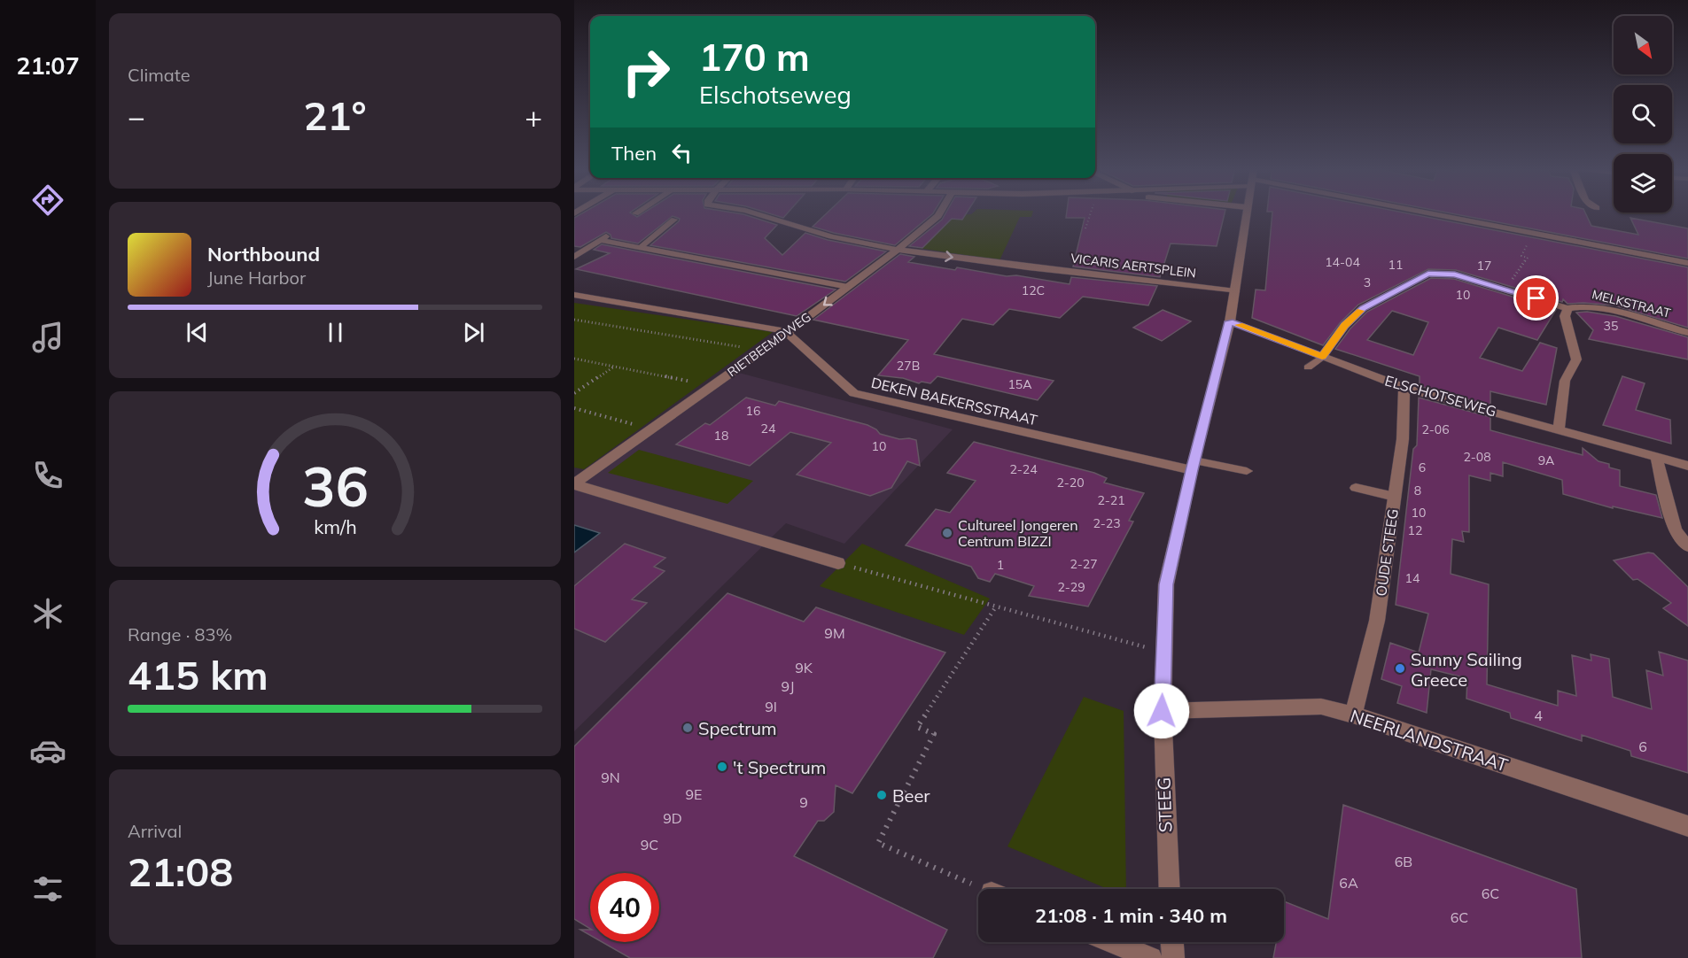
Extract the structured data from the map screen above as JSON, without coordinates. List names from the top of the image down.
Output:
{
  "streets": {
    "street": [
      "VICARIS AERTSPLEIN",
      "MELKSTRAAT",
      "RIETBEEMDWEG",
      "ELSCHOTSEWEG",
      "DEKEN BAEKERSSTRAAT",
      "OUDE STEEG",
      "NEERLANDSTRAAT",
      "STEEG"
    ]
  },
  "crossings": [
    ["VICARIS AERTSPLEIN", "RIETBEEMDWEG"],
    ["VICARIS AERTSPLEIN", "STEEG"],
    ["RIETBEEMDWEG", "DEKEN BAEKERSSTRAAT"],
    ["ELSCHOTSEWEG", "OUDE STEEG"],
    ["ELSCHOTSEWEG", "STEEG"],
    ["DEKEN BAEKERSSTRAAT", "STEEG"],
    ["OUDE STEEG", "NEERLANDSTRAAT"],
    ["NEERLANDSTRAAT", "STEEG"]
  ],
  "one_way": ["VICARIS AERTSPLEIN"],
  "places": [
    "Cultureel Jongeren Centrum BIZZI",
    "Sunny Sailing Greece",
    "Spectrum",
    "'t Spectrum",
    "Beer"
  ],
  "house_numbers": [
    "14-04",
    "11",
    "17",
    "3",
    "12C",
    "10",
    "35",
    "27B",
    "15A",
    "16",
    "24",
    "2-06",
    "18",
    "10",
    "2-08",
    "9A",
    "6",
    "2-24",
    "2-20",
    "8",
    "2-21",
    "10",
    "2-23",
    "12",
    "2-27",
    "1",
    "14",
    "2-29",
    "9M",
    "9K",
    "9J",
    "9I",
    "4",
    "6",
    "9N",
    "9E",
    "9",
    "9D",
    "9C",
    "6B",
    "6A",
    "6C",
    "6C"
  ],
  "north": "bottom right",
  "page": {
    "tabs": "21:07",
    "tile": [
      "Climate",
      ["Range · 83%", "415 km"],
      ["Arrival", "21:08"]
    ],
    "turn": ["170 m", "Elschotseweg"],
    "heat": ["−", "21°", "+"],
    "then": "Then",
    "song": ["Northbound", "June Harbor"],
    "limit": "40",
    "trip": "21:08 · 1 min · 340 m",
    "gauge": ["36", "km/h"]
  }
}
